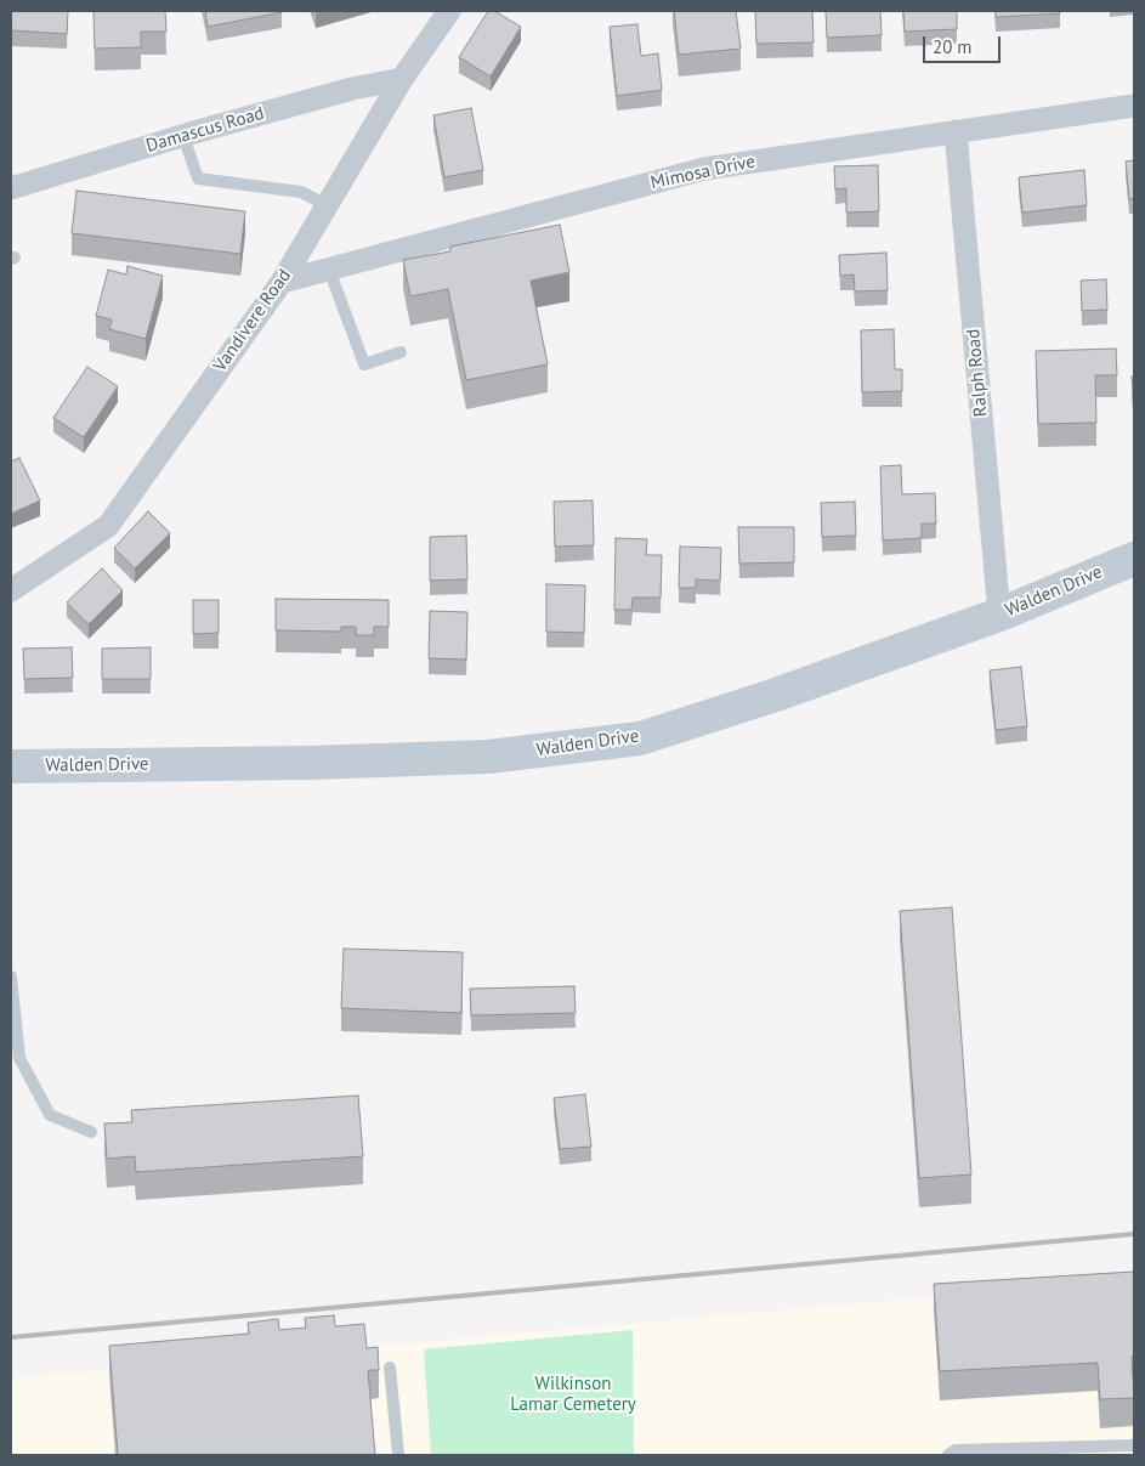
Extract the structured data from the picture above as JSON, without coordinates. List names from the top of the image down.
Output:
{
  "streets": {
    "street": [
      "Damascus Road",
      "Mimosa Drive",
      "Vandivere Road",
      "Ralph Road",
      "Walden Drive"
    ]
  },
  "crossings": [
    ["Damascus Road", "Vandivere Road"],
    ["Mimosa Drive", "Vandivere Road"],
    ["Mimosa Drive", "Ralph Road"],
    ["Ralph Road", "Walden Drive"]
  ],
  "parks": ["Wilkinson Lamar Cemetery"],
  "scale_bar": "20 m"
}
